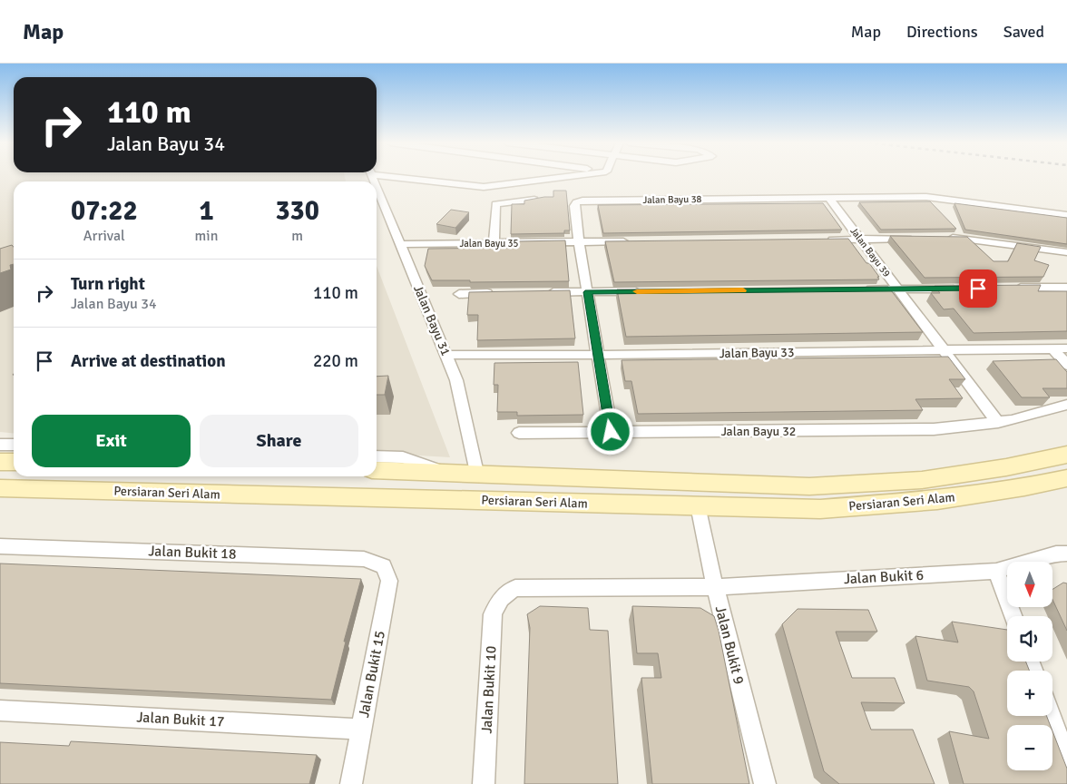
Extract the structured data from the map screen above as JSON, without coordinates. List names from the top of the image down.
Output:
{
  "streets": {
    "main road": ["Persiaran Seri Alam"],
    "street": [
      "Jalan Bayu 38",
      "Jalan Bayu 35",
      "Jalan Bayu 39",
      "Jalan Bayu 31",
      "Jalan Bayu 33",
      "Jalan Bayu 32",
      "Jalan Bukit 18",
      "Jalan Bukit 6",
      "Jalan Bukit 9",
      "Jalan Bukit 15",
      "Jalan Bukit 10",
      "Jalan Bukit 17"
    ]
  },
  "crossings": [
    ["Jalan Bayu 38", "Jalan Bayu 35"],
    ["Jalan Bayu 38", "Jalan Bayu 39"],
    ["Jalan Bayu 35", "Jalan Bayu 31"],
    ["Jalan Bayu 39", "Jalan Bayu 33"],
    ["Jalan Bayu 39", "Jalan Bayu 32"],
    ["Jalan Bayu 31", "Jalan Bayu 33"],
    ["Jalan Bayu 31", "Persiaran Seri Alam"],
    ["Persiaran Seri Alam", "Jalan Bukit 9"],
    ["Jalan Bukit 18", "Jalan Bukit 15"],
    ["Jalan Bukit 6", "Jalan Bukit 9"],
    ["Jalan Bukit 6", "Jalan Bukit 10"],
    ["Jalan Bukit 15", "Jalan Bukit 17"]
  ],
  "north": "bottom",
  "page": {
    "header": "Map",
    "nav": ["Map", "Directions", "Saved"],
    "turn": ["110 m", "Jalan Bayu 34"],
    "eta": [
      "07:22",
      "Arrival",
      "1",
      "min",
      "330",
      "m"
    ],
    "list": [
      {
        "name": "Turn right",
        "note": "Jalan Bayu 34",
        "value": "110 m"
      },
      {
        "name": "Arrive at destination",
        "value": "220 m"
      }
    ],
    "buttons": ["Exit", "Share"],
    "map_buttons": ["+", "−"]
  }
}
